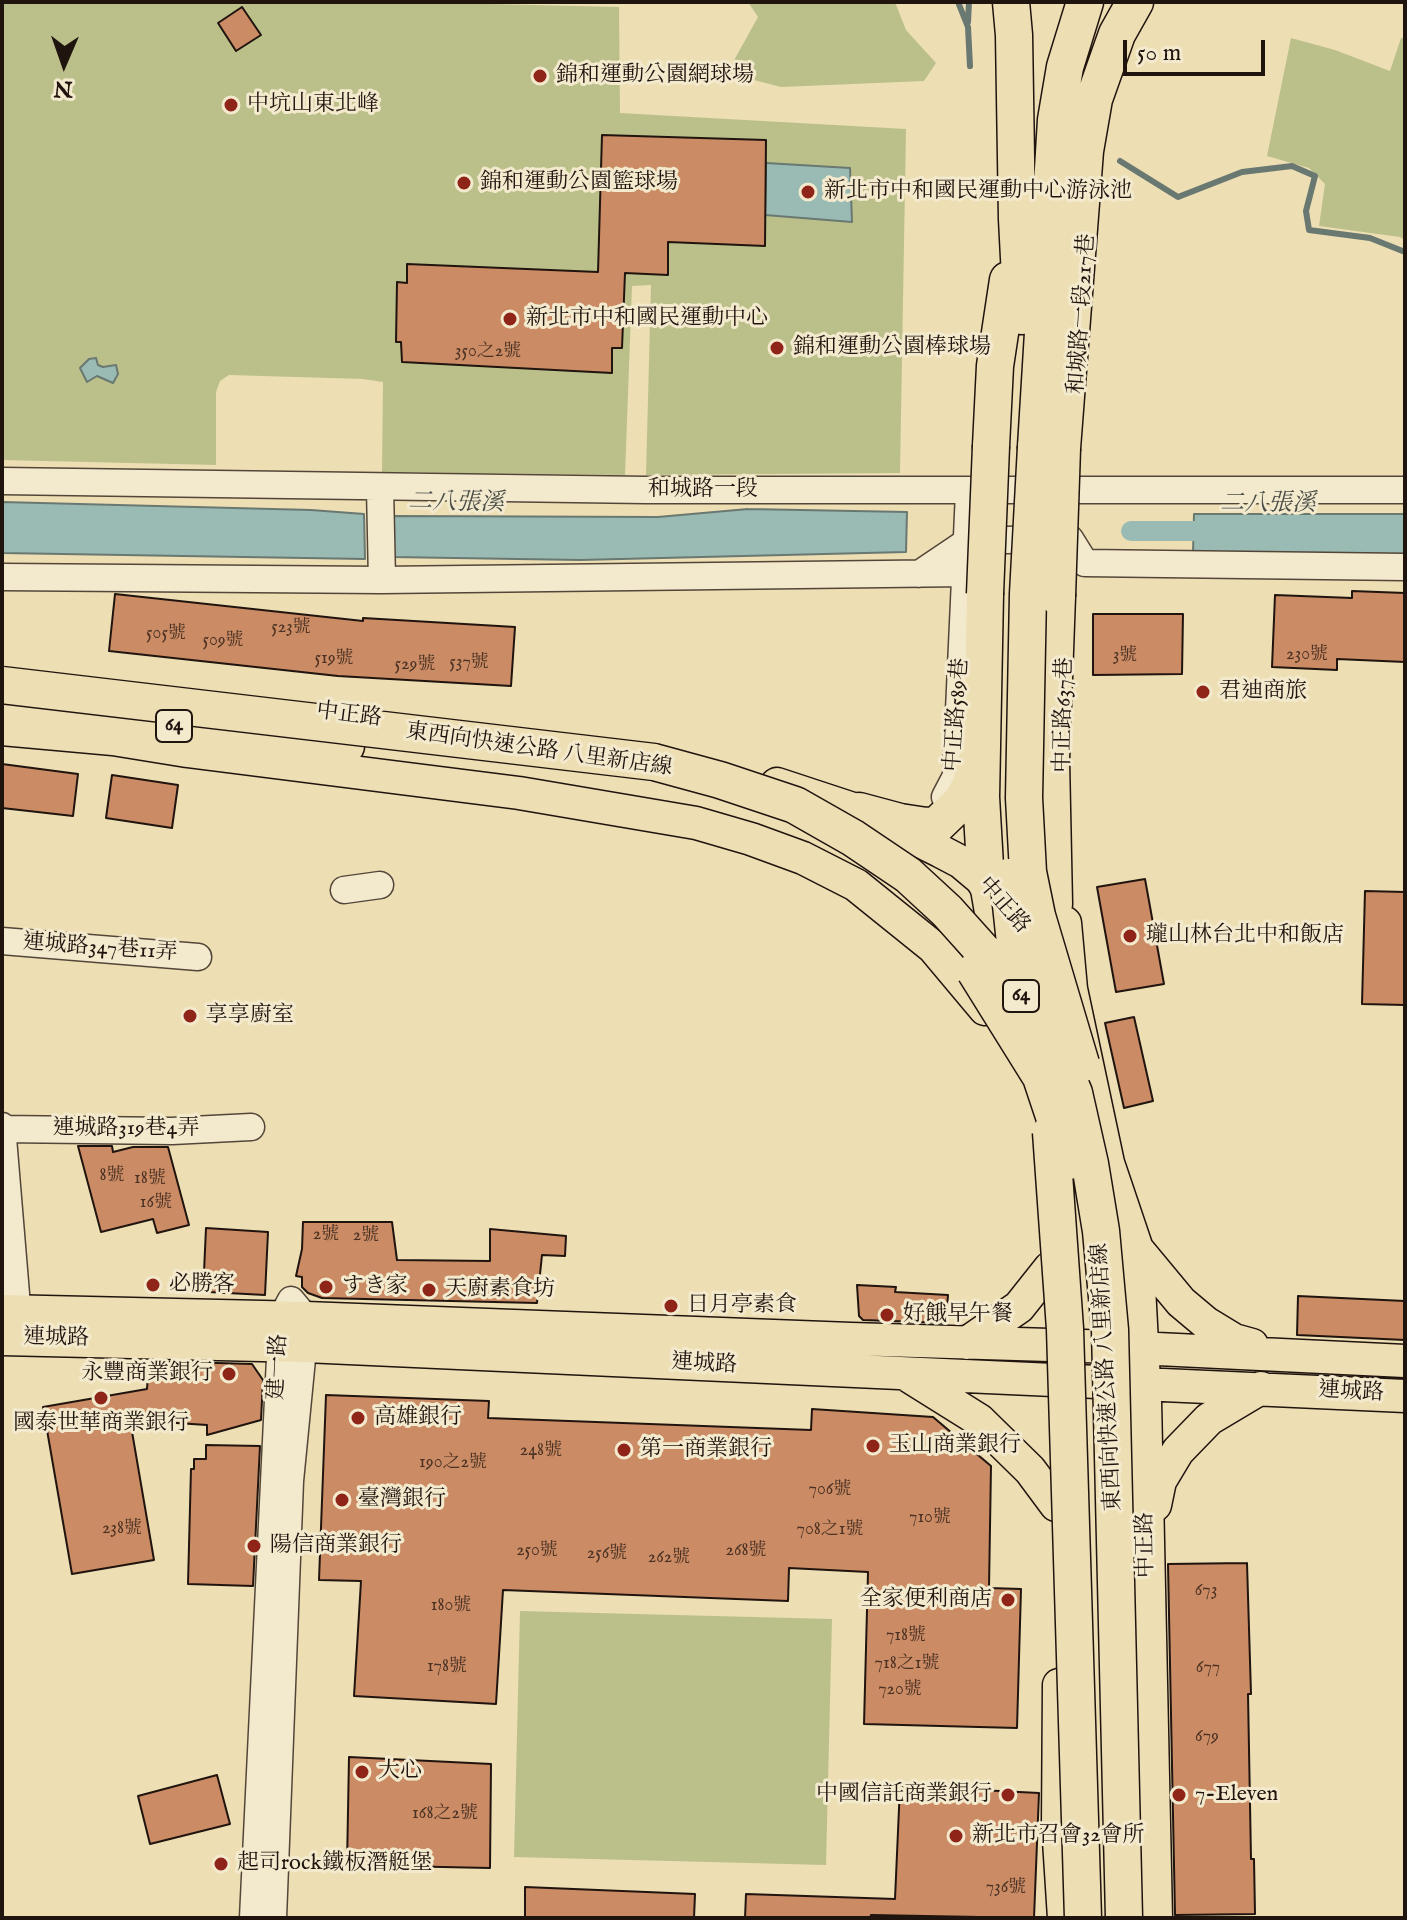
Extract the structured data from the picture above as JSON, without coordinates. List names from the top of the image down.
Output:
{
  "streets": {
    "highway": ["64", "東西向快速公路 八里新店線"],
    "main road": ["中正路", "連城路"],
    "street": [
      "和城路一段217巷",
      "和城路一段",
      "中正路589巷",
      "中正路637巷",
      "連城路347巷11弄",
      "連城路319巷4弄",
      "建一路"
    ]
  },
  "crossings": [
    ["和城路一段217巷", "和城路一段"],
    ["和城路一段217巷", "中正路637巷"],
    ["和城路一段", "中正路589巷"],
    ["中正路589巷", "中正路"],
    ["中正路", "東西向快速公路 八里新店線"],
    ["中正路", "連城路"],
    ["連城路", "建一路"]
  ],
  "water": ["二八張溪"],
  "places": [
    "錦和運動公園網球場",
    "中坑山東北峰",
    "錦和運動公園籃球場",
    "新北市中和國民運動中心游泳池",
    "新北市中和國民運動中心",
    "錦和運動公園棒球場",
    "君迪商旅",
    "瓏山林台北中和飯店",
    "享享廚室",
    "必勝客",
    "すき家",
    "天廚素食坊",
    "日月亭素食",
    "好餓早午餐",
    "永豐商業銀行",
    "國泰世華商業銀行",
    "高雄銀行",
    "玉山商業銀行",
    "第一商業銀行",
    "臺灣銀行",
    "陽信商業銀行",
    "全家便利商店",
    "大心",
    "中國信託商業銀行",
    "7-Eleven",
    "新北市召會32會所",
    "起司rock鐵板潛艇堡"
  ],
  "house_numbers": [
    "350之2號",
    "523號",
    "505號",
    "509號",
    "230號",
    "3號",
    "519號",
    "537號",
    "529號",
    "8號",
    "18號",
    "16號",
    "2號",
    "2號",
    "248號",
    "190之2號",
    "706號",
    "710號",
    "238號",
    "708之1號",
    "250號",
    "268號",
    "256號",
    "262號",
    "673",
    "180號",
    "718號",
    "718之1號",
    "178號",
    "677",
    "720號",
    "679",
    "168之2號",
    "736號"
  ],
  "scale_bar": "50 m",
  "north": "bottom"
}
